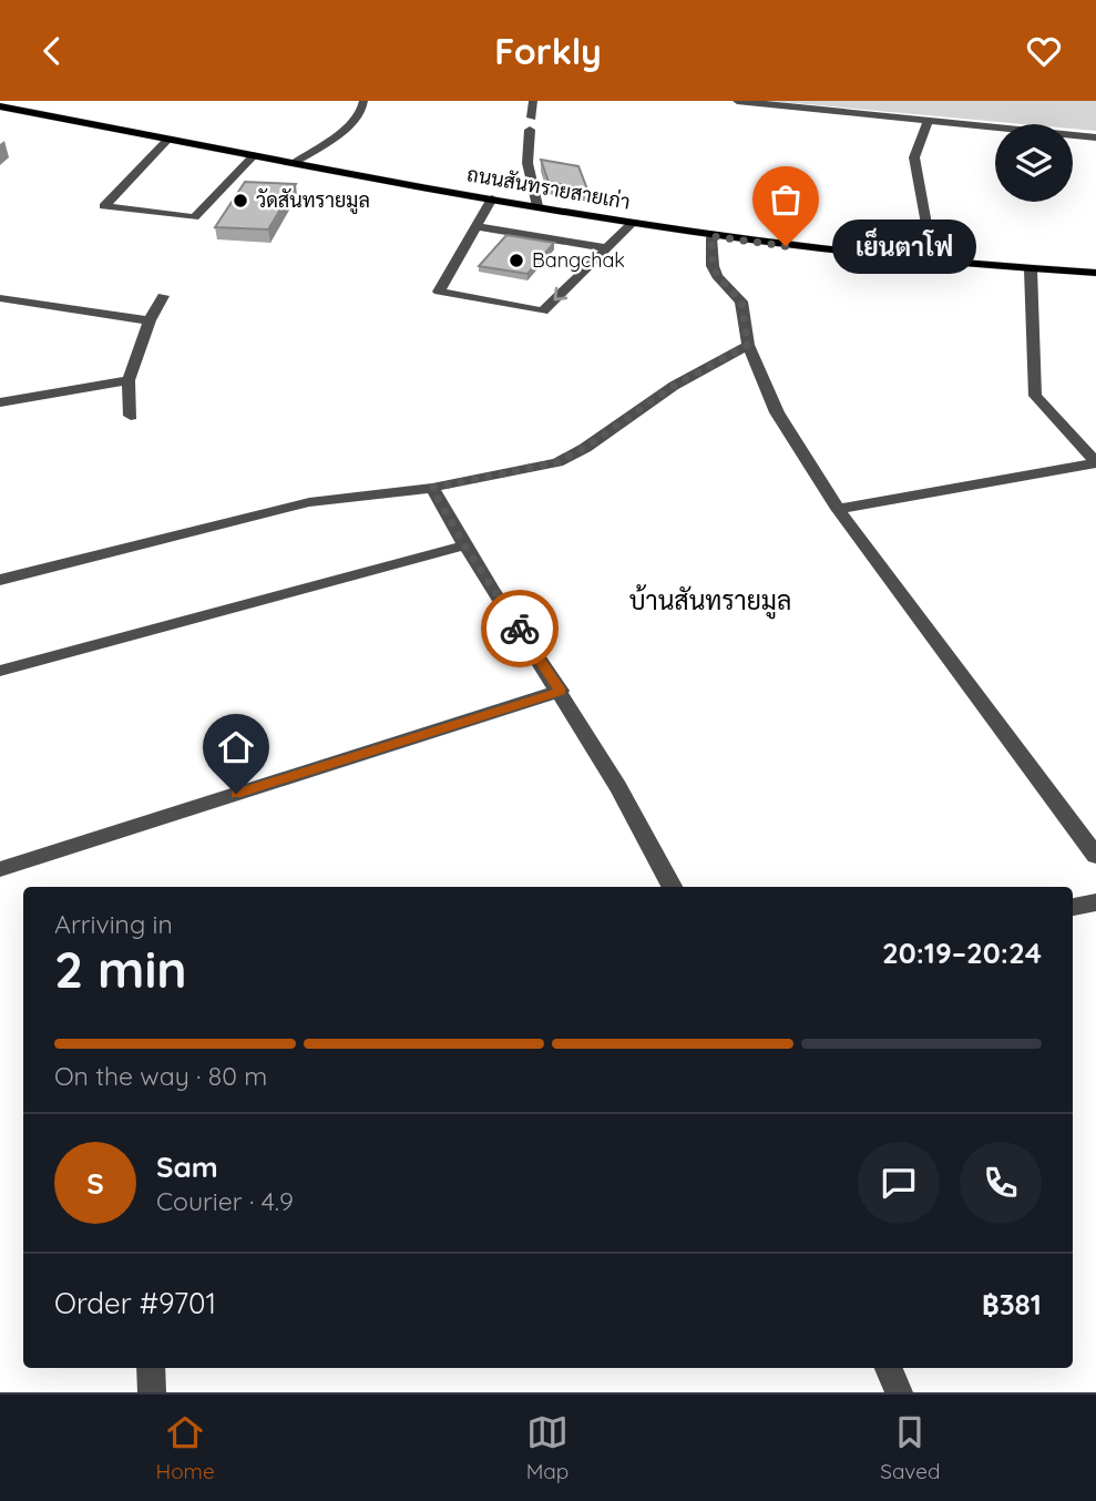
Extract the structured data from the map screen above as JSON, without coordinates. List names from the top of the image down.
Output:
{
  "streets": {
    "main road": ["ถนนสันทรายสายเก่า"]
  },
  "districts": ["บ้านสันทรายมูล"],
  "places": ["วัดสันทรายมูล", "เย็นตาโฟ", "Bangchak"],
  "page": {
    "header": "Forkly",
    "bubble": "เย็นตาโฟ",
    "heading": ["2 min", "Arriving in", "20:19–20:24"],
    "panel": [
      "Sam",
      "Courier · 4.9",
      "Order #9701",
      "฿381"
    ],
    "bar": "On the way · 80 m",
    "round": "S",
    "tabs": ["Home", "Map", "Saved"]
  }
}
